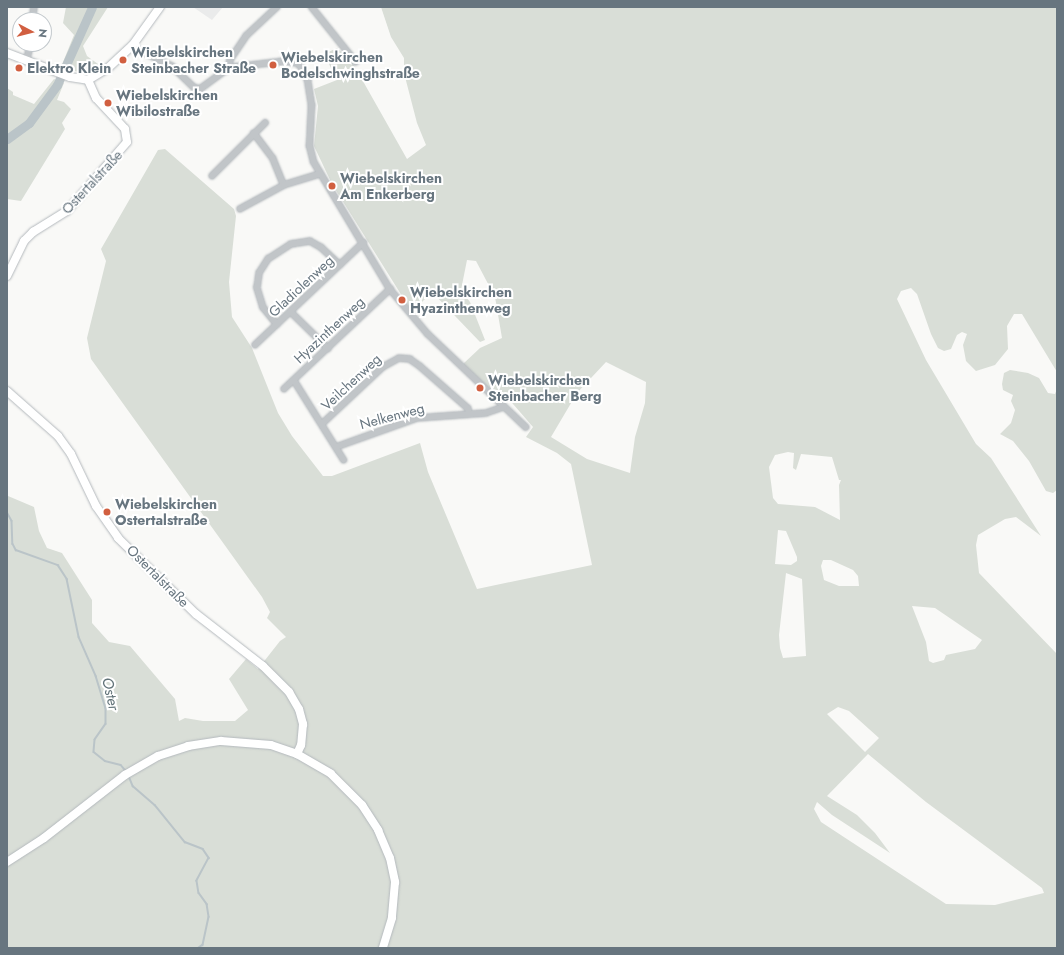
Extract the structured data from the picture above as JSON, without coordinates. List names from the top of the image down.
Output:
{
  "streets": {
    "main road": ["Ostertalstraße"],
    "street": [
      "Gladiolenweg",
      "Hyazinthenweg",
      "Veilchenweg",
      "Nelkenweg"
    ]
  },
  "crossings": [
    ["Veilchenweg", "Nelkenweg"]
  ],
  "water": ["Oster"],
  "places": [
    "Wiebelskirchen Steinbacher Straße",
    "Wiebelskirchen Bodelschwinghstraße",
    "Elektro Klein",
    "Wiebelskirchen Wibilostraße",
    "Wiebelskirchen Am Enkerberg",
    "Wiebelskirchen Hyazinthenweg",
    "Wiebelskirchen Steinbacher Berg",
    "Wiebelskirchen Ostertalstraße"
  ],
  "north": "right"
}
